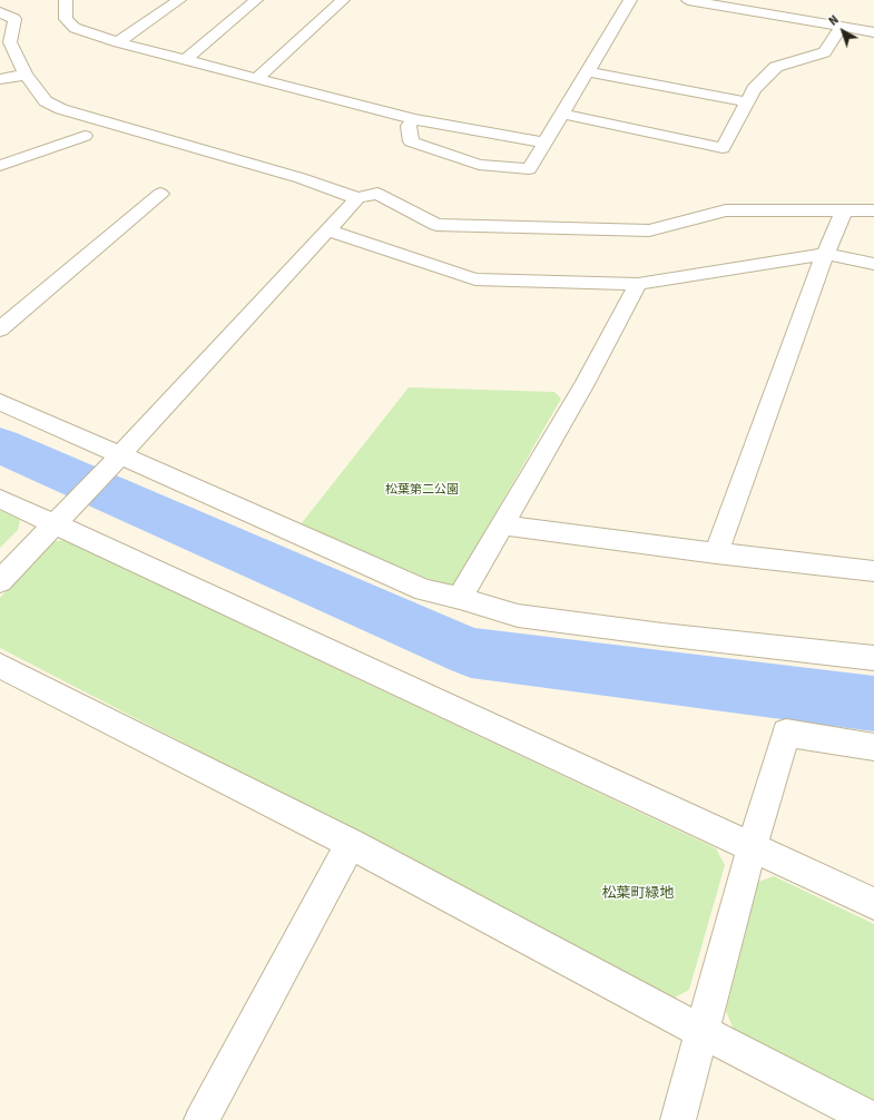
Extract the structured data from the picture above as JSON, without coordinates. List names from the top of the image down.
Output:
{
  "parks": ["松葉第二公園", "松葉町緑地"],
  "north": "top left"
}
